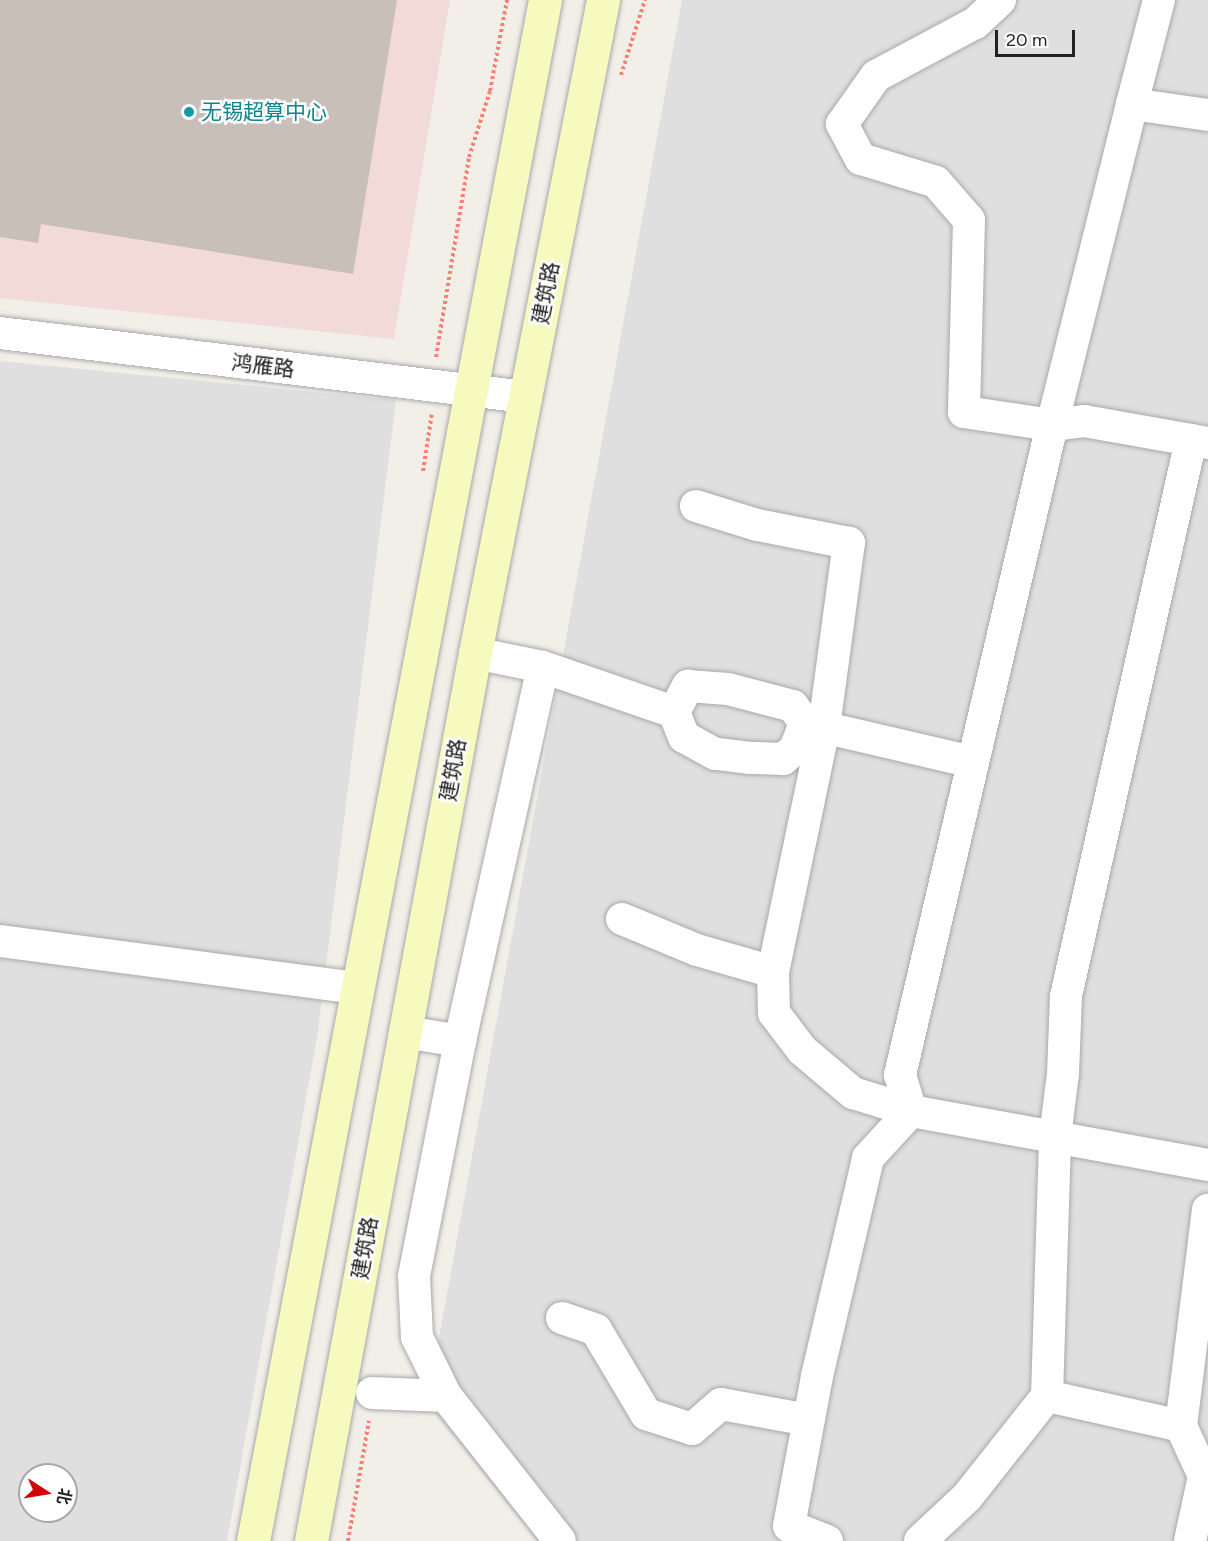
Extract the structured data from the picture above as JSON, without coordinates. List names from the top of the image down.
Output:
{
  "streets": {
    "main road": ["建筑路"],
    "street": ["鸿雁路"]
  },
  "crossings": [
    ["建筑路", "鸿雁路"]
  ],
  "places": ["无锡超算中心"],
  "scale_bar": "20 m",
  "north": "right"
}
